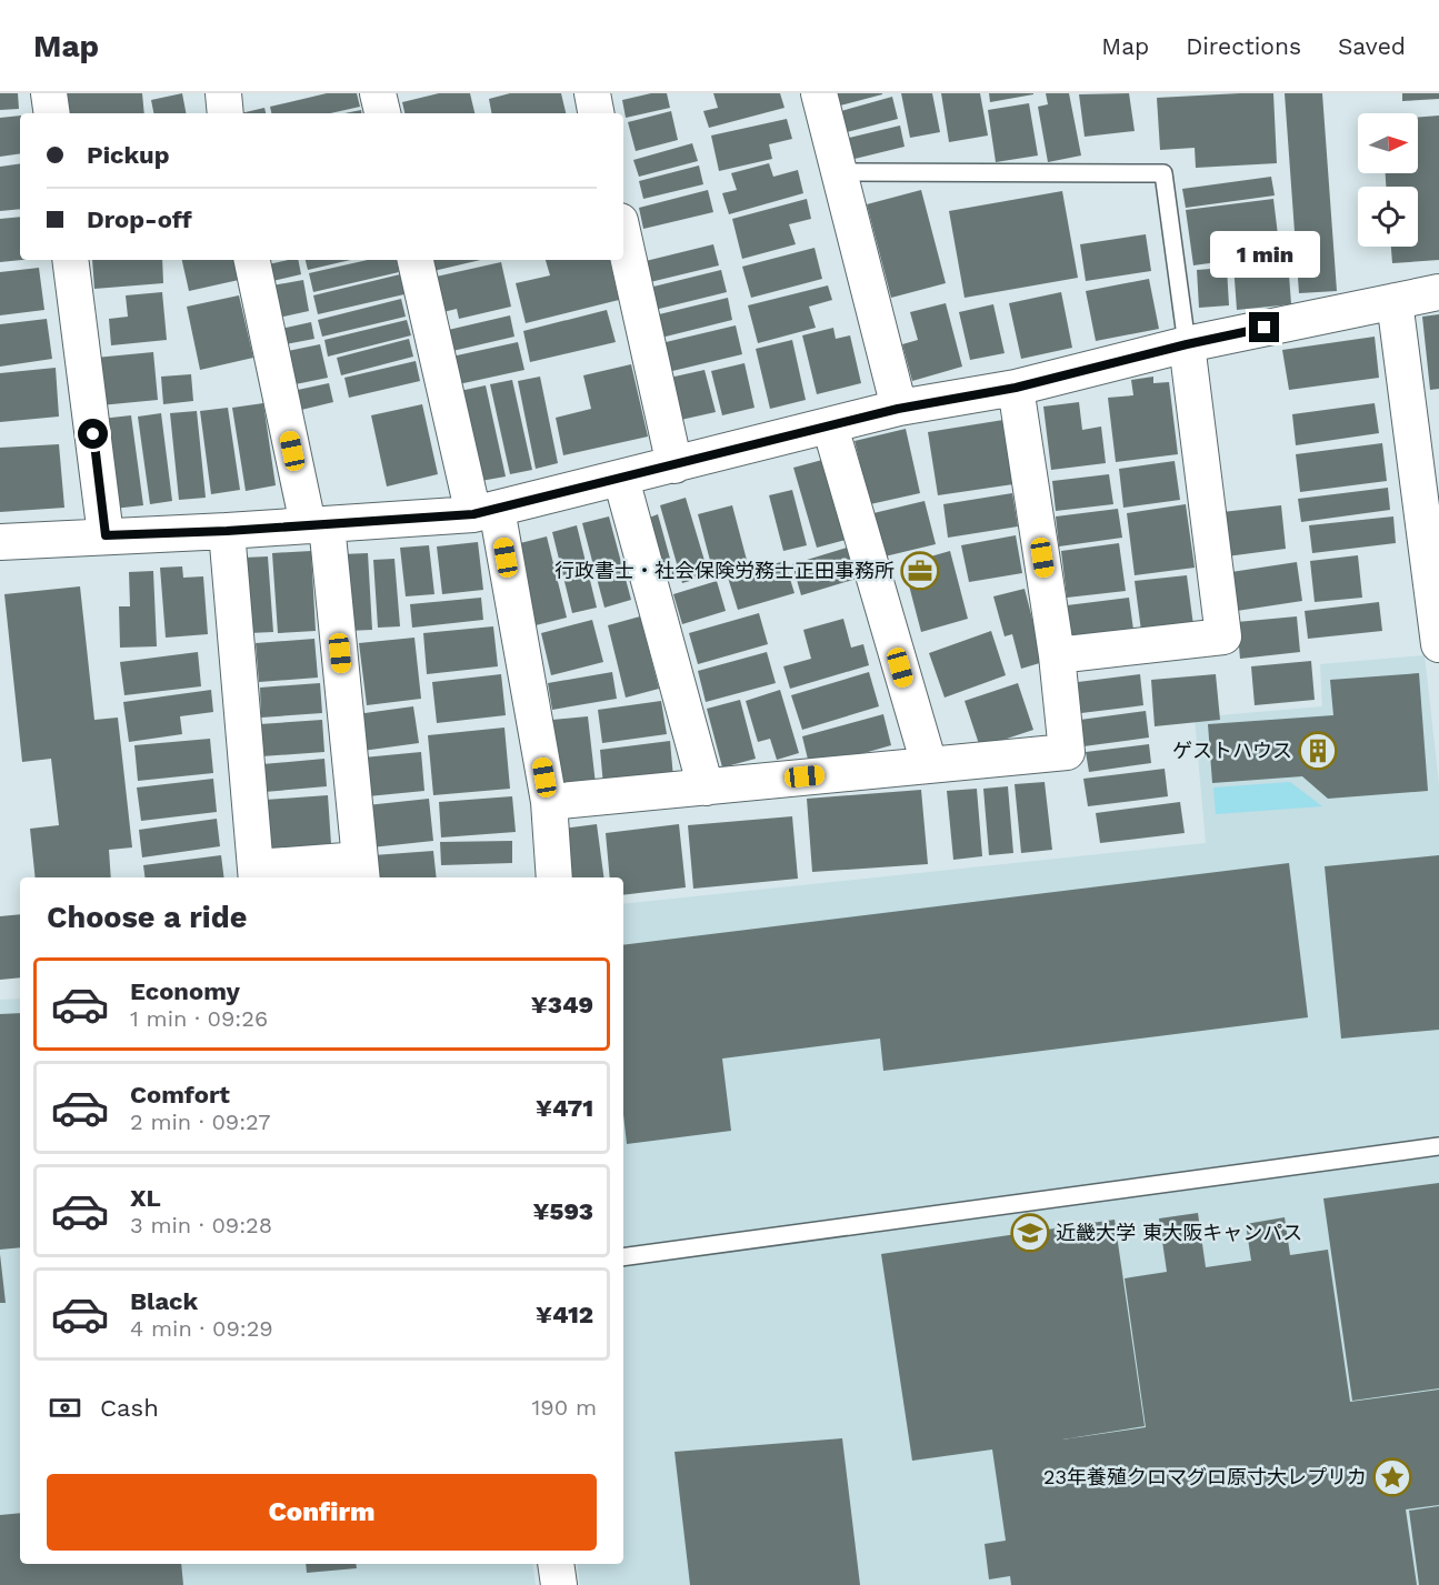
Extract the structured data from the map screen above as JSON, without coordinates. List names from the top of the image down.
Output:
{
  "places": {
    "office": ["行政書士・社会保険労務士正田事務所"],
    "building": ["ゲストハウス"],
    "school or university": ["近畿大学 東大阪キャンパス"],
    "place": ["23年養殖クロマグロ原寸大レプリカ"]
  },
  "north": "right",
  "page": {
    "header": "Map",
    "nav": ["Map", "Directions", "Saved"],
    "banner": ["Pickup", "Drop-off"],
    "bubble": "1 min",
    "heading": "Choose a ride",
    "list": [
      {
        "name": "Economy",
        "note": "1 min · 09:26",
        "value": "¥349"
      },
      {
        "name": "Comfort",
        "note": "2 min · 09:27",
        "value": "¥471"
      },
      {
        "name": "XL",
        "note": "3 min · 09:28",
        "value": "¥593"
      },
      {
        "name": "Black",
        "note": "4 min · 09:29",
        "value": "¥412"
      }
    ],
    "pay": ["Cash", "190 m"],
    "buttons": "Confirm"
  }
}
